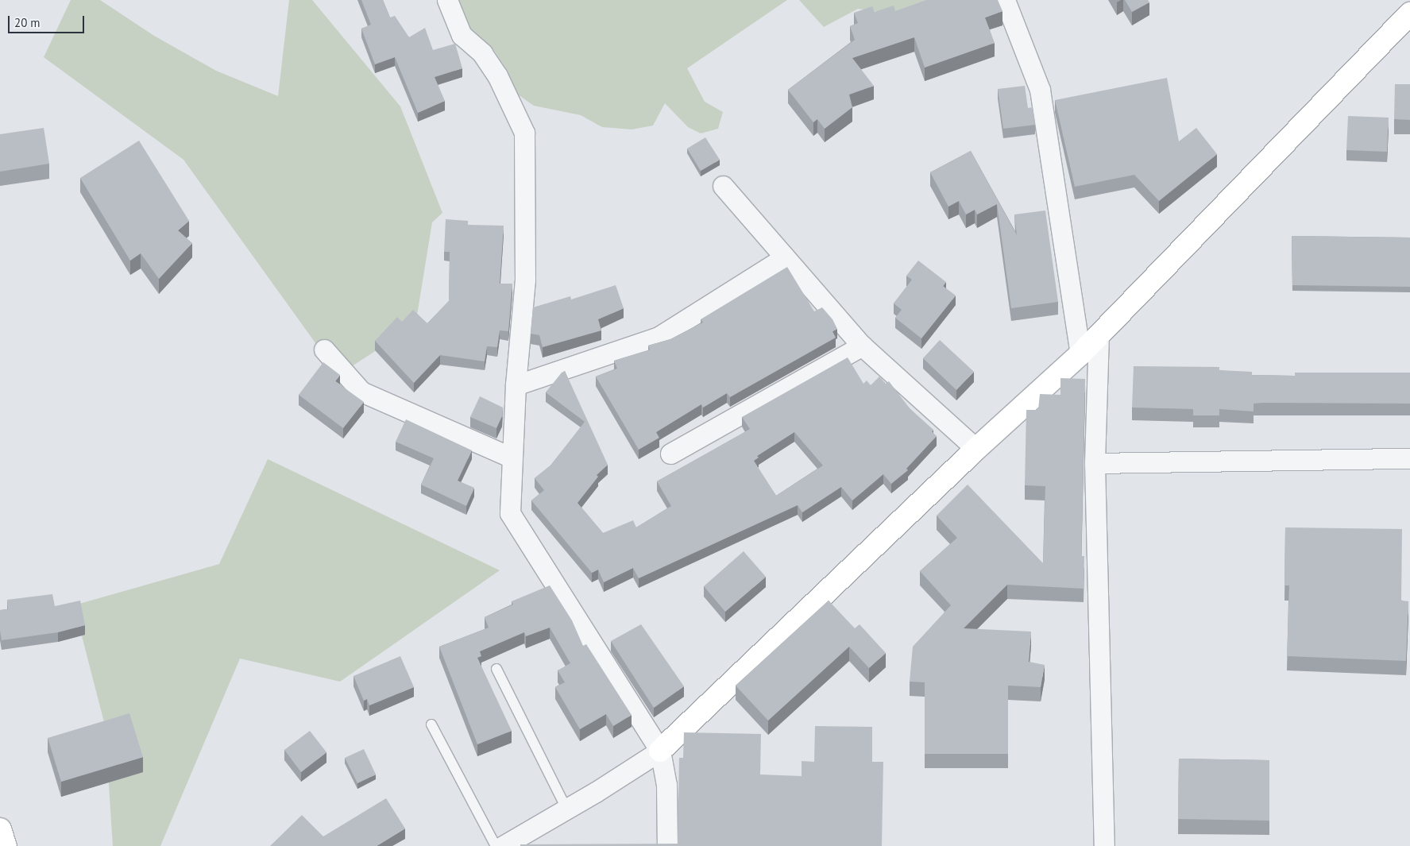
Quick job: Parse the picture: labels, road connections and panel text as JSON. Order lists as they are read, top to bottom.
{
  "scale_bar": "20 m"
}
